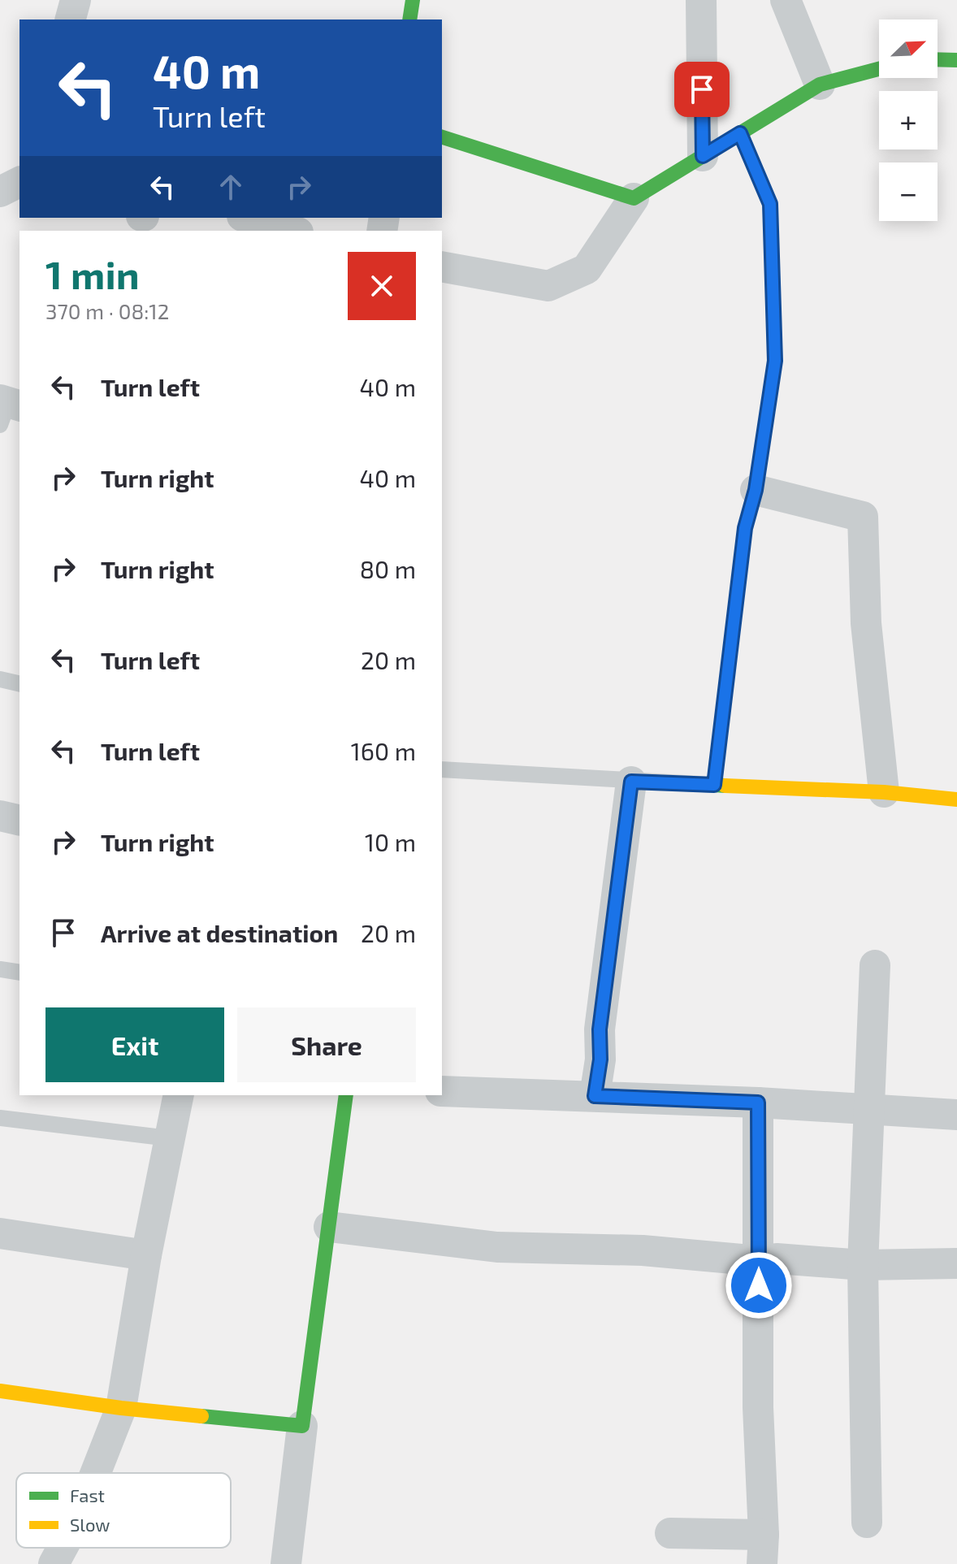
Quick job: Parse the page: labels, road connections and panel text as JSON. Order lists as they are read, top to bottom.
{
  "legend": ["Fast", "Slow"],
  "north": "top right",
  "page": {
    "map_buttons": ["+", "−"],
    "turn": ["40 m", "Turn left"],
    "heading": ["1 min", "370 m · 08:12"],
    "list": [
      {
        "name": "Turn left",
        "value": "40 m"
      },
      {
        "name": "Turn right",
        "value": "40 m"
      },
      {
        "name": "Turn right",
        "value": "80 m"
      },
      {
        "name": "Turn left",
        "value": "20 m"
      },
      {
        "name": "Turn left",
        "value": "160 m"
      },
      {
        "name": "Turn right",
        "value": "10 m"
      },
      {
        "name": "Arrive at destination",
        "value": "20 m"
      }
    ],
    "buttons": ["Exit", "Share"]
  }
}
